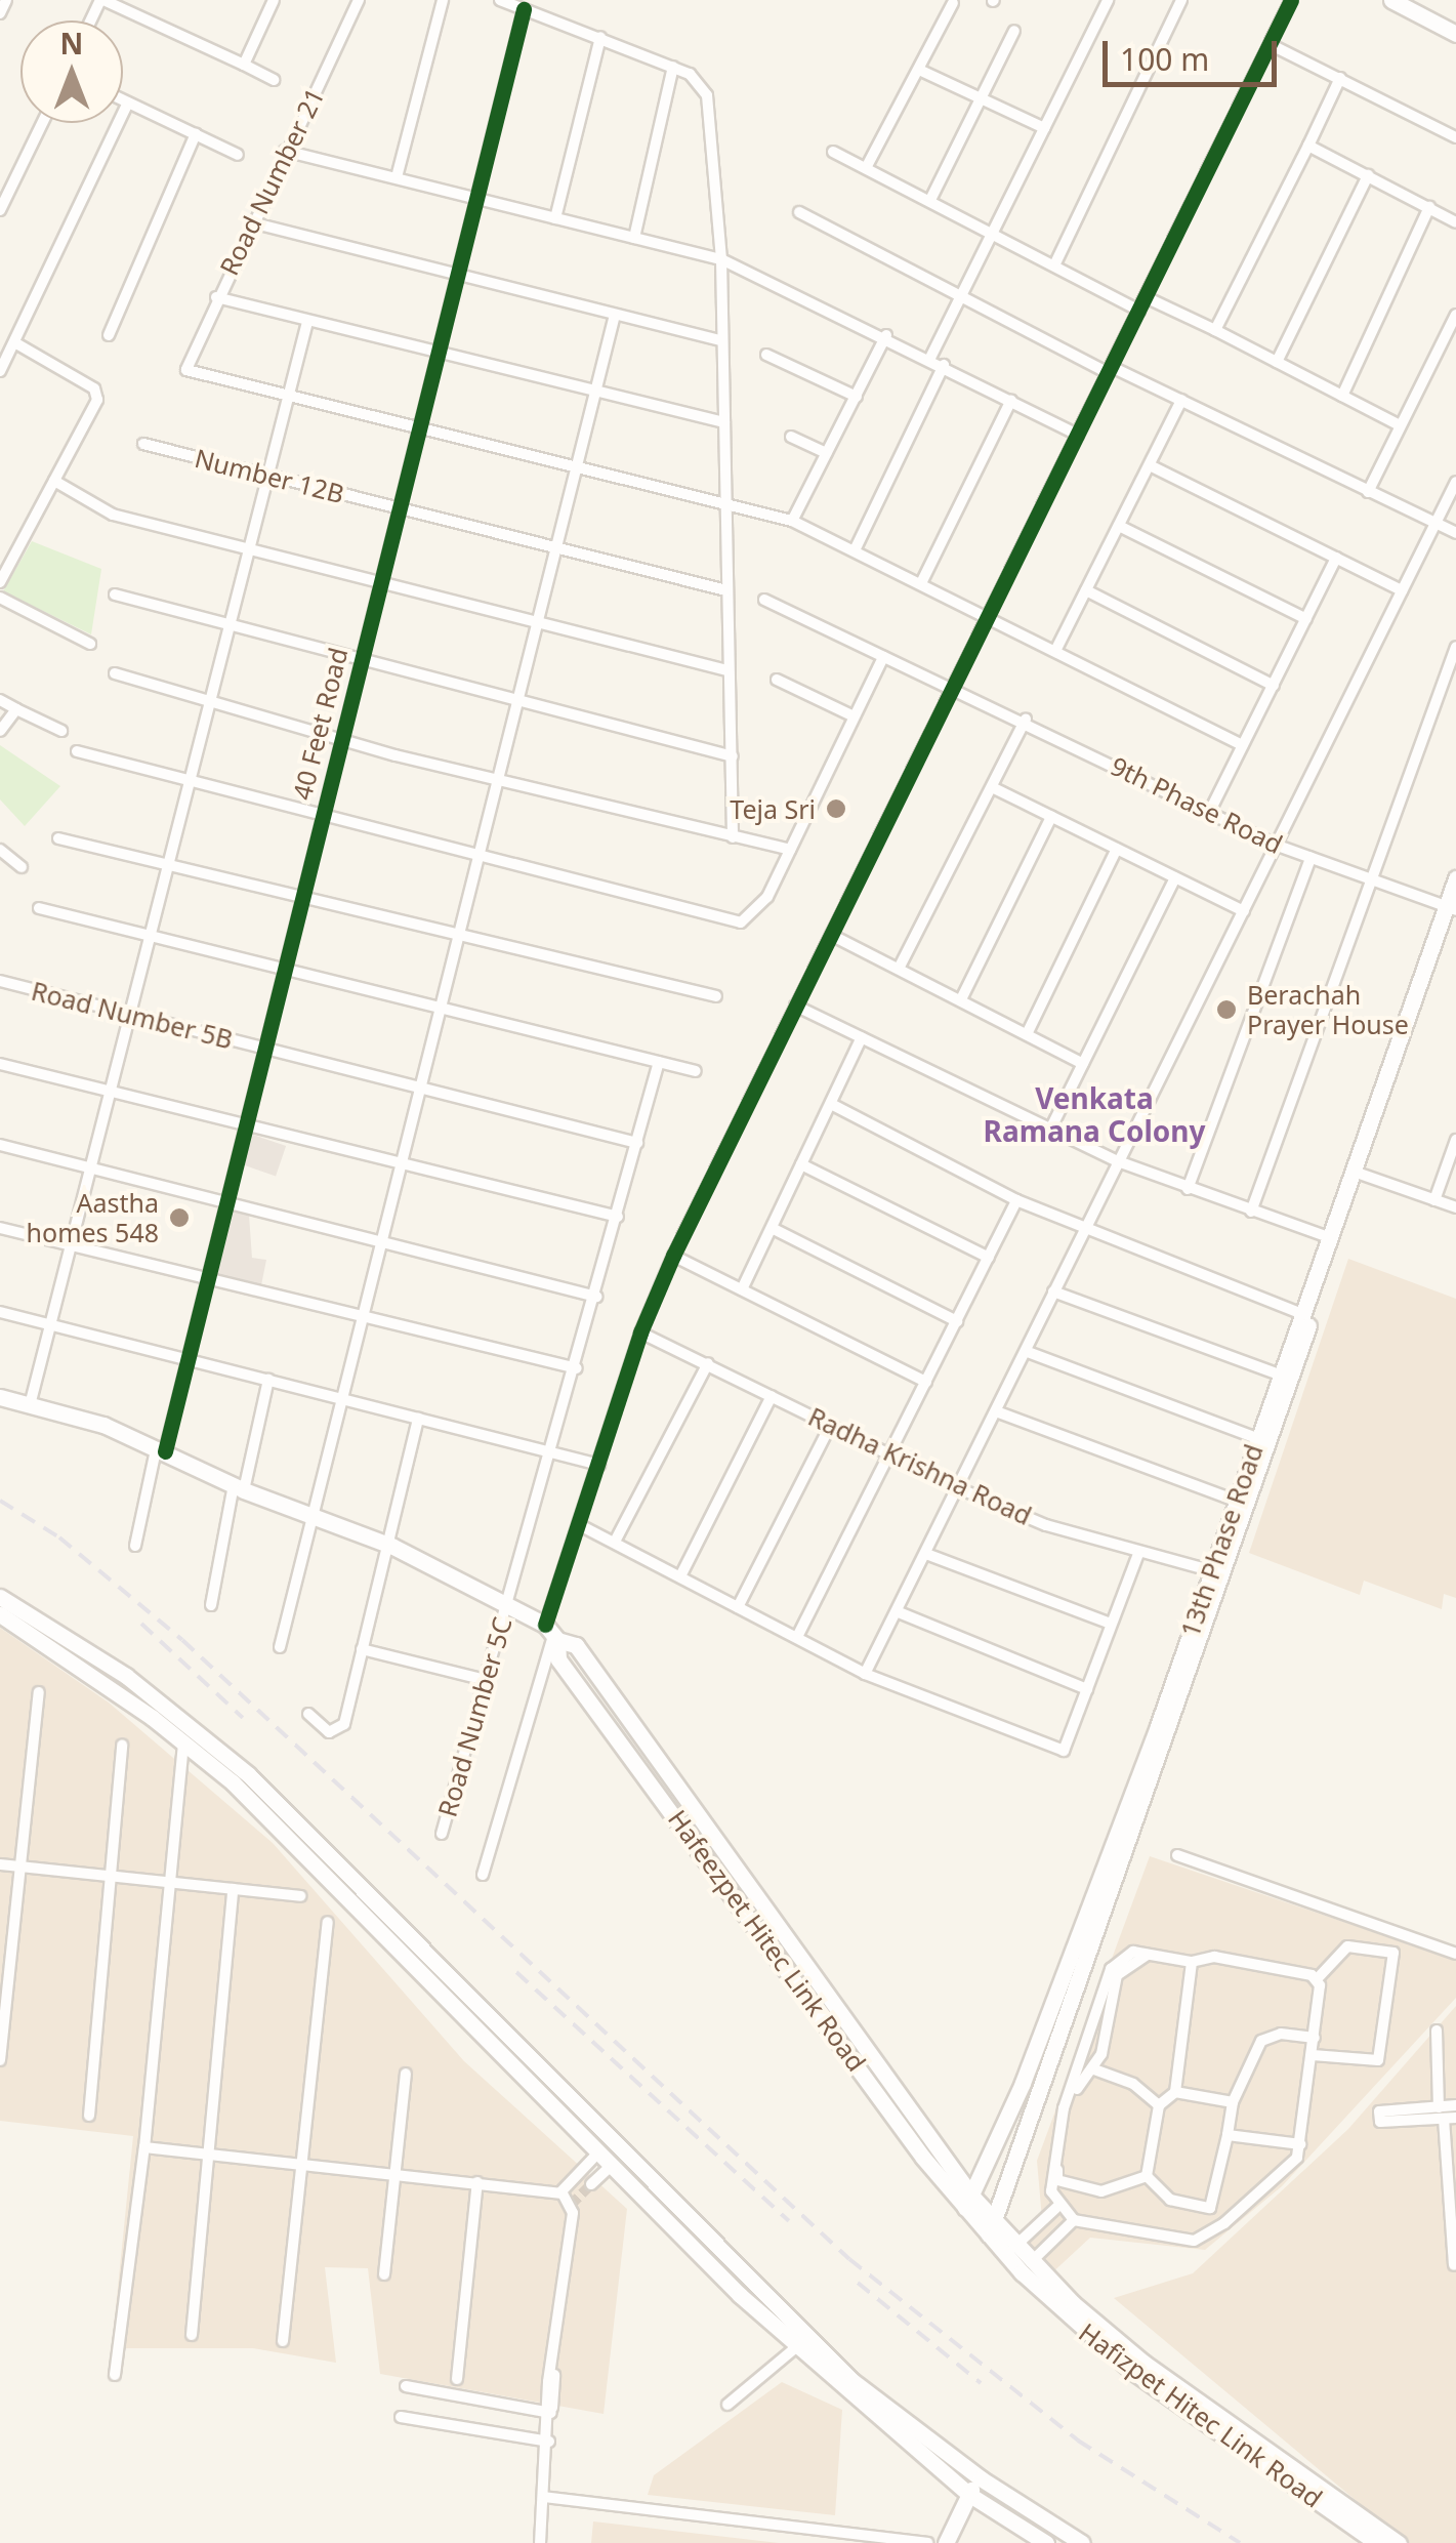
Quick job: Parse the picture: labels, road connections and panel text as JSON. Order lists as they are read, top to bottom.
{
  "streets": {
    "street": [
      "Road Number 21",
      "Number 12B",
      "40 Feet Road",
      "9th Phase Road",
      "Road Number 5B",
      "Radha Krishna Road",
      "13th Phase Road",
      "Road Number 5C",
      "Hafeezpet Hitec Link Road",
      "Hafizpet Hitec Link Road"
    ]
  },
  "crossings": [
    ["Number 12B", "40 Feet Road"],
    ["40 Feet Road", "Road Number 5B"],
    ["40 Feet Road", "Hafeezpet Hitec Link Road"],
    ["9th Phase Road", "13th Phase Road"],
    ["Road Number 5B", "Road Number 5C"],
    ["Radha Krishna Road", "13th Phase Road"],
    ["13th Phase Road", "Hafeezpet Hitec Link Road"],
    ["13th Phase Road", "Hafizpet Hitec Link Road"],
    ["Road Number 5C", "Hafeezpet Hitec Link Road"],
    ["Hafeezpet Hitec Link Road", "Hafizpet Hitec Link Road"]
  ],
  "districts": ["Venkata Ramana Colony"],
  "places": ["Teja Sri", "Berachah Prayer House", "Aastha homes 548"],
  "scale_bar": "100 m",
  "north": "top"
}
